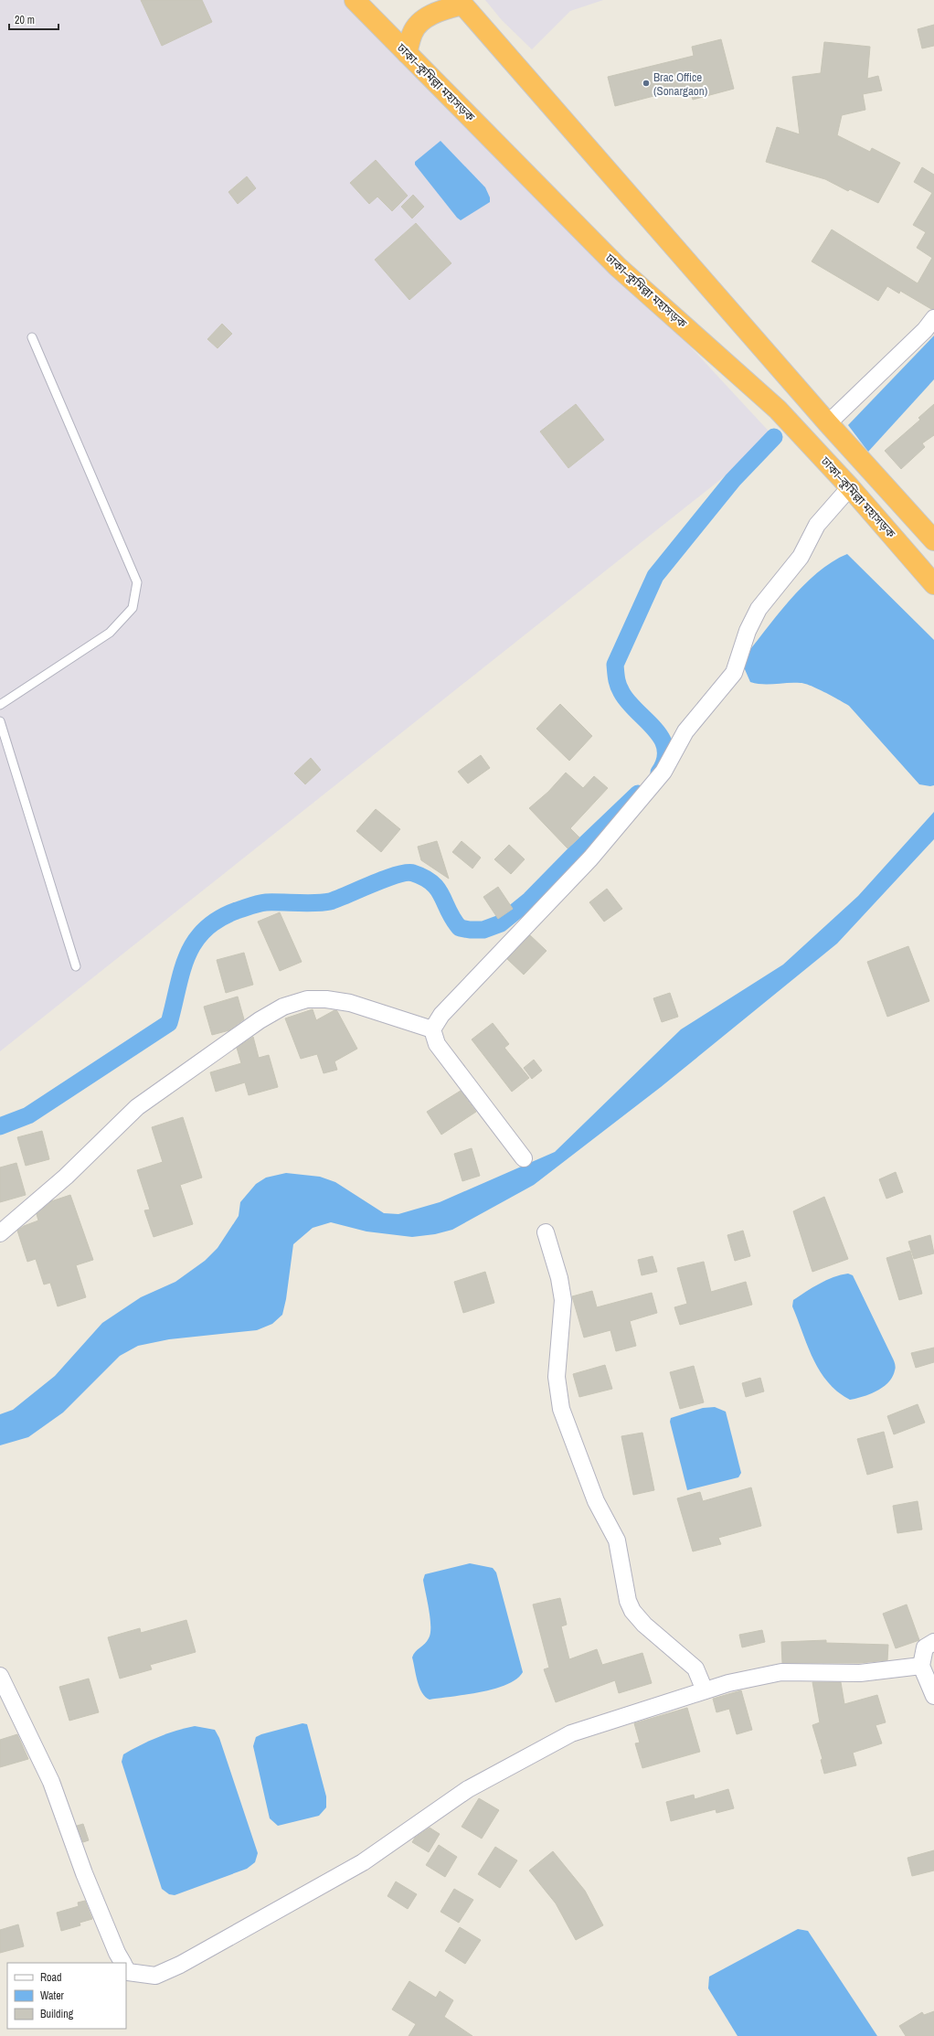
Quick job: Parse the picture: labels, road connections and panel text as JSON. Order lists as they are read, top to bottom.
{
  "streets": {
    "highway": ["ঢাকা–কুমিল্লা মহাসড়ক"]
  },
  "places": ["Brac Office (Sonargaon)"],
  "legend": ["Road", "Water", "Building"],
  "scale_bar": "20 m"
}
